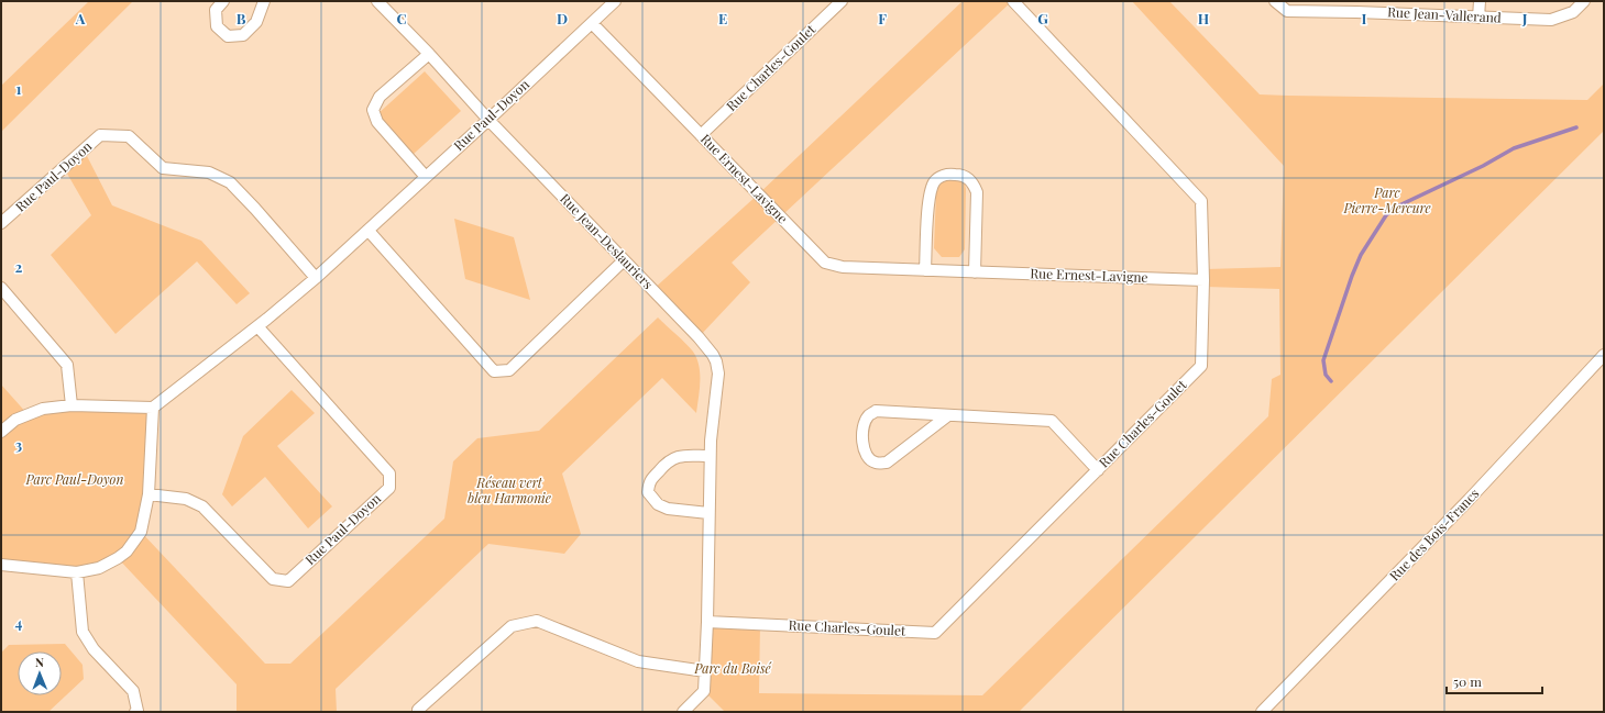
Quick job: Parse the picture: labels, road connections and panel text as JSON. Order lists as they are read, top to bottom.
{
  "streets": {
    "street": [
      "Rue Jean-Vallerand",
      "Rue Charles-Goulet",
      "Rue Paul-Doyon",
      "Rue Ernest-Lavigne",
      "Rue Jean-Deslauriers",
      "Rue des Bois-Francs"
    ]
  },
  "crossings": [
    ["Rue Charles-Goulet", "Rue Ernest-Lavigne"],
    ["Rue Charles-Goulet", "Rue Jean-Deslauriers"],
    ["Rue Paul-Doyon", "Rue Ernest-Lavigne"],
    ["Rue Paul-Doyon", "Rue Jean-Deslauriers"]
  ],
  "parks": [
    "Parc Pierre-Mercure",
    "Parc Paul-Doyon",
    "Réseau vert bleu Harmonie",
    "Parc du Boisé"
  ],
  "scale_bar": "50 m",
  "north": "top",
  "grid": {
    "columns": [
      "A",
      "B",
      "C",
      "D",
      "E",
      "F",
      "G",
      "H",
      "I",
      "J"
    ],
    "rows": [
      "1",
      "2",
      "3",
      "4"
    ]
  }
}
